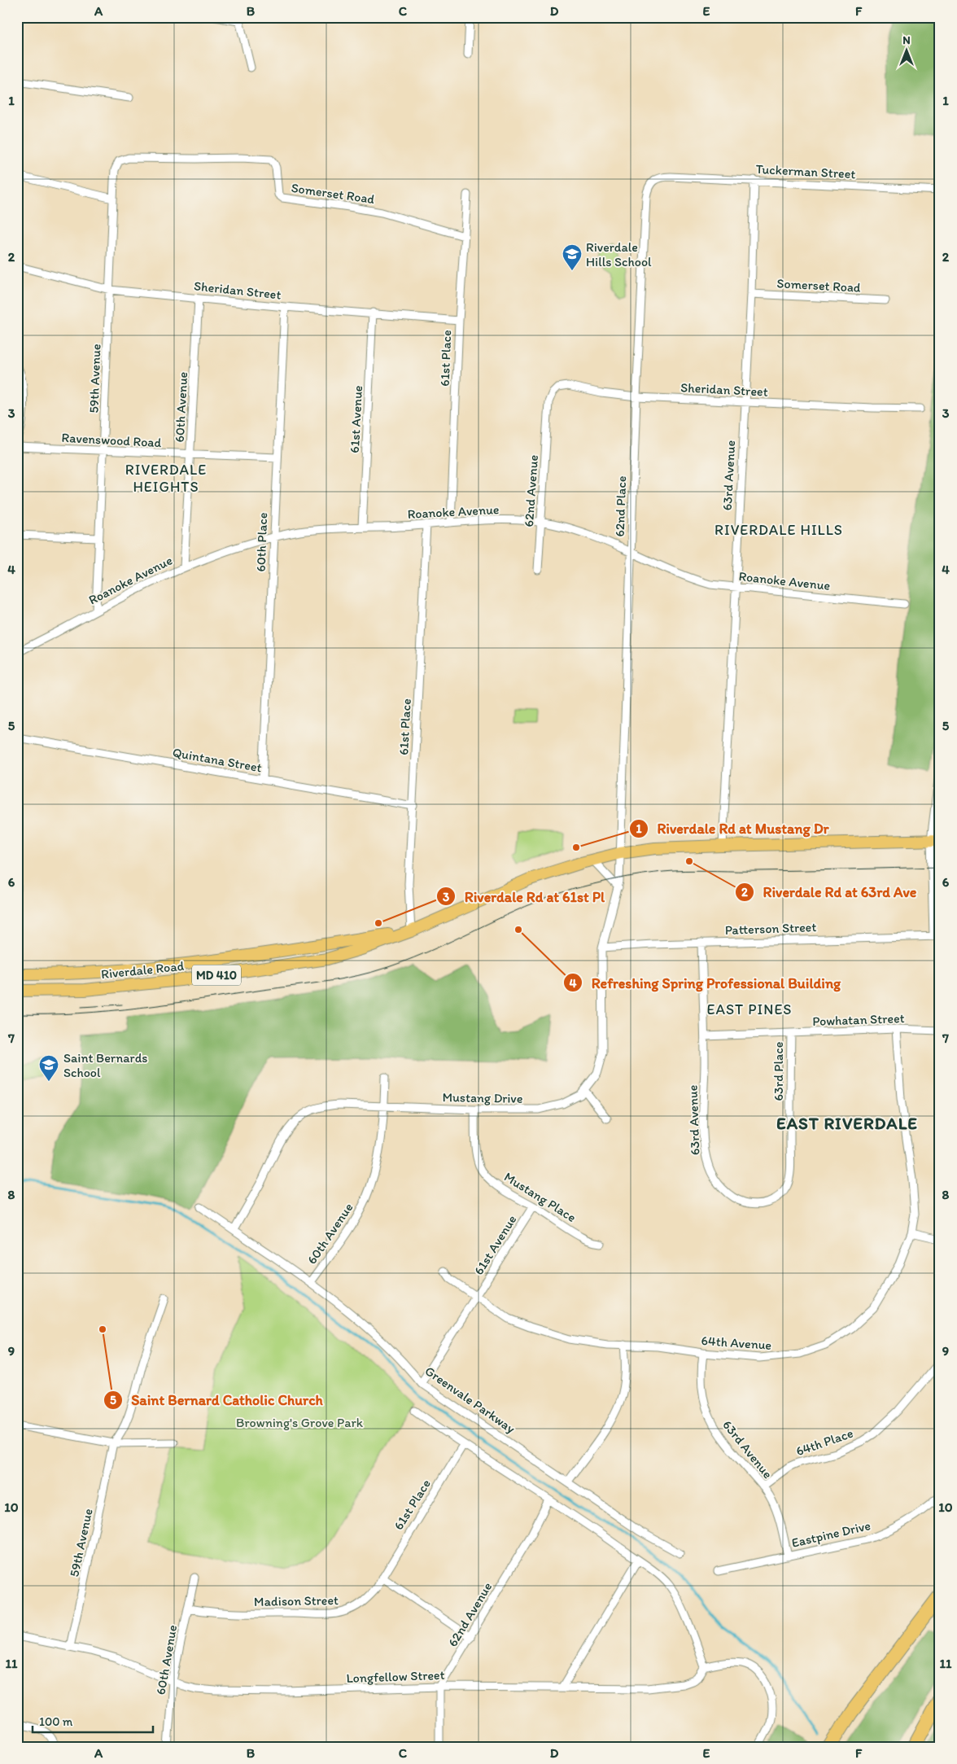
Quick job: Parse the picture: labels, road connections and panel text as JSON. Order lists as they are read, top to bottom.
{
  "streets": {
    "main road": ["Riverdale Road", "MD 410"],
    "street": [
      "Tuckerman Street",
      "Somerset Road",
      "Sheridan Street",
      "61st Place",
      "59th Avenue",
      "60th Avenue",
      "61st Avenue",
      "Ravenswood Road",
      "63rd Avenue",
      "62nd Avenue",
      "62nd Place",
      "Roanoke Avenue",
      "60th Place",
      "Quintana Street",
      "Patterson Street",
      "Powhatan Street",
      "63rd Place",
      "Mustang Drive",
      "Mustang Place",
      "64th Avenue",
      "Greenvale Parkway",
      "64th Place",
      "Eastpine Drive",
      "Madison Street",
      "Longfellow Street"
    ]
  },
  "crossings": [
    ["Tuckerman Street", "63rd Avenue"],
    ["Tuckerman Street", "62nd Place"],
    ["Somerset Road", "61st Place"],
    ["Somerset Road", "59th Avenue"],
    ["Somerset Road", "63rd Avenue"],
    ["Sheridan Street", "61st Place"],
    ["Sheridan Street", "59th Avenue"],
    ["Sheridan Street", "60th Avenue"],
    ["Sheridan Street", "61st Avenue"],
    ["Sheridan Street", "63rd Avenue"],
    ["Sheridan Street", "62nd Avenue"],
    ["Sheridan Street", "62nd Place"],
    ["Sheridan Street", "60th Place"],
    ["61st Place", "Roanoke Avenue"],
    ["61st Place", "Quintana Street"],
    ["61st Place", "Riverdale Road"],
    ["61st Place", "Madison Street"],
    ["59th Avenue", "Ravenswood Road"],
    ["59th Avenue", "Roanoke Avenue"],
    ["59th Avenue", "Longfellow Street"],
    ["60th Avenue", "Ravenswood Road"],
    ["60th Avenue", "Roanoke Avenue"],
    ["60th Avenue", "Mustang Drive"],
    ["60th Avenue", "Greenvale Parkway"],
    ["60th Avenue", "Madison Street"],
    ["60th Avenue", "Longfellow Street"],
    ["61st Avenue", "Roanoke Avenue"],
    ["61st Avenue", "Mustang Place"],
    ["61st Avenue", "64th Avenue"],
    ["61st Avenue", "Greenvale Parkway"],
    ["Ravenswood Road", "60th Place"],
    ["63rd Avenue", "Roanoke Avenue"],
    ["63rd Avenue", "Patterson Street"],
    ["63rd Avenue", "Riverdale Road"],
    ["63rd Avenue", "Powhatan Street"],
    ["63rd Avenue", "63rd Place"],
    ["63rd Avenue", "64th Avenue"],
    ["63rd Avenue", "64th Place"],
    ["63rd Avenue", "Eastpine Drive"],
    ["62nd Avenue", "Roanoke Avenue"],
    ["62nd Avenue", "Longfellow Street"],
    ["62nd Place", "Roanoke Avenue"],
    ["62nd Place", "Riverdale Road"],
    ["62nd Place", "Mustang Drive"],
    ["Roanoke Avenue", "60th Place"],
    ["60th Place", "Quintana Street"],
    ["Patterson Street", "Mustang Drive"],
    ["Riverdale Road", "Mustang Drive"],
    ["Powhatan Street", "63rd Place"],
    ["Powhatan Street", "64th Avenue"],
    ["Mustang Drive", "Mustang Place"],
    ["Mustang Drive", "Greenvale Parkway"]
  ],
  "districts": [
    "RIVERDALE HEIGHTS",
    "RIVERDALE HILLS",
    "EAST PINES",
    "EAST RIVERDALE"
  ],
  "parks": ["Browning's Grove Park"],
  "places": {
    "school or university": ["Riverdale Hills School", "Saint Bernards School"],
    "other": [
      "Riverdale Rd at Mustang Dr",
      "Riverdale Rd at 63rd Ave",
      "Riverdale Rd at 61st Pl",
      "Refreshing Spring Professional Building",
      "Saint Bernard Catholic Church"
    ]
  },
  "scale_bar": "100 m",
  "north": "top",
  "grid": {
    "columns": [
      "A",
      "B",
      "C",
      "D",
      "E",
      "F"
    ],
    "rows": [
      "1",
      "2",
      "3",
      "4",
      "5",
      "6",
      "7",
      "8",
      "9",
      "10",
      "11"
    ]
  }
}
